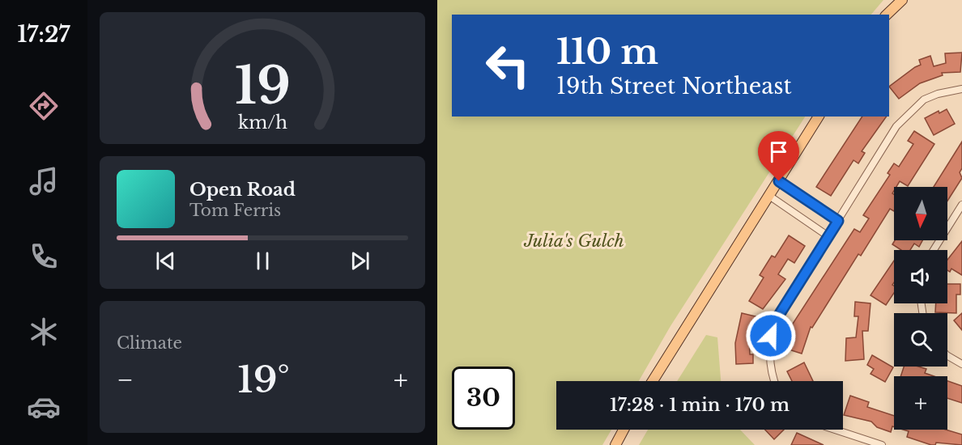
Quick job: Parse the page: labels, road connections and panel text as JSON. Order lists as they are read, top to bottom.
{
  "parks": ["Julia's Gulch"],
  "north": "bottom",
  "page": {
    "tabs": "17:27",
    "turn": ["110 m", "19th Street Northeast"],
    "song": ["Open Road", "Tom Ferris"],
    "map_buttons": "+",
    "tile": "Climate",
    "heat": ["−", "19°", "+"],
    "limit": "30",
    "trip": "17:28 · 1 min · 170 m",
    "gauge": ["19", "km/h"]
  }
}
